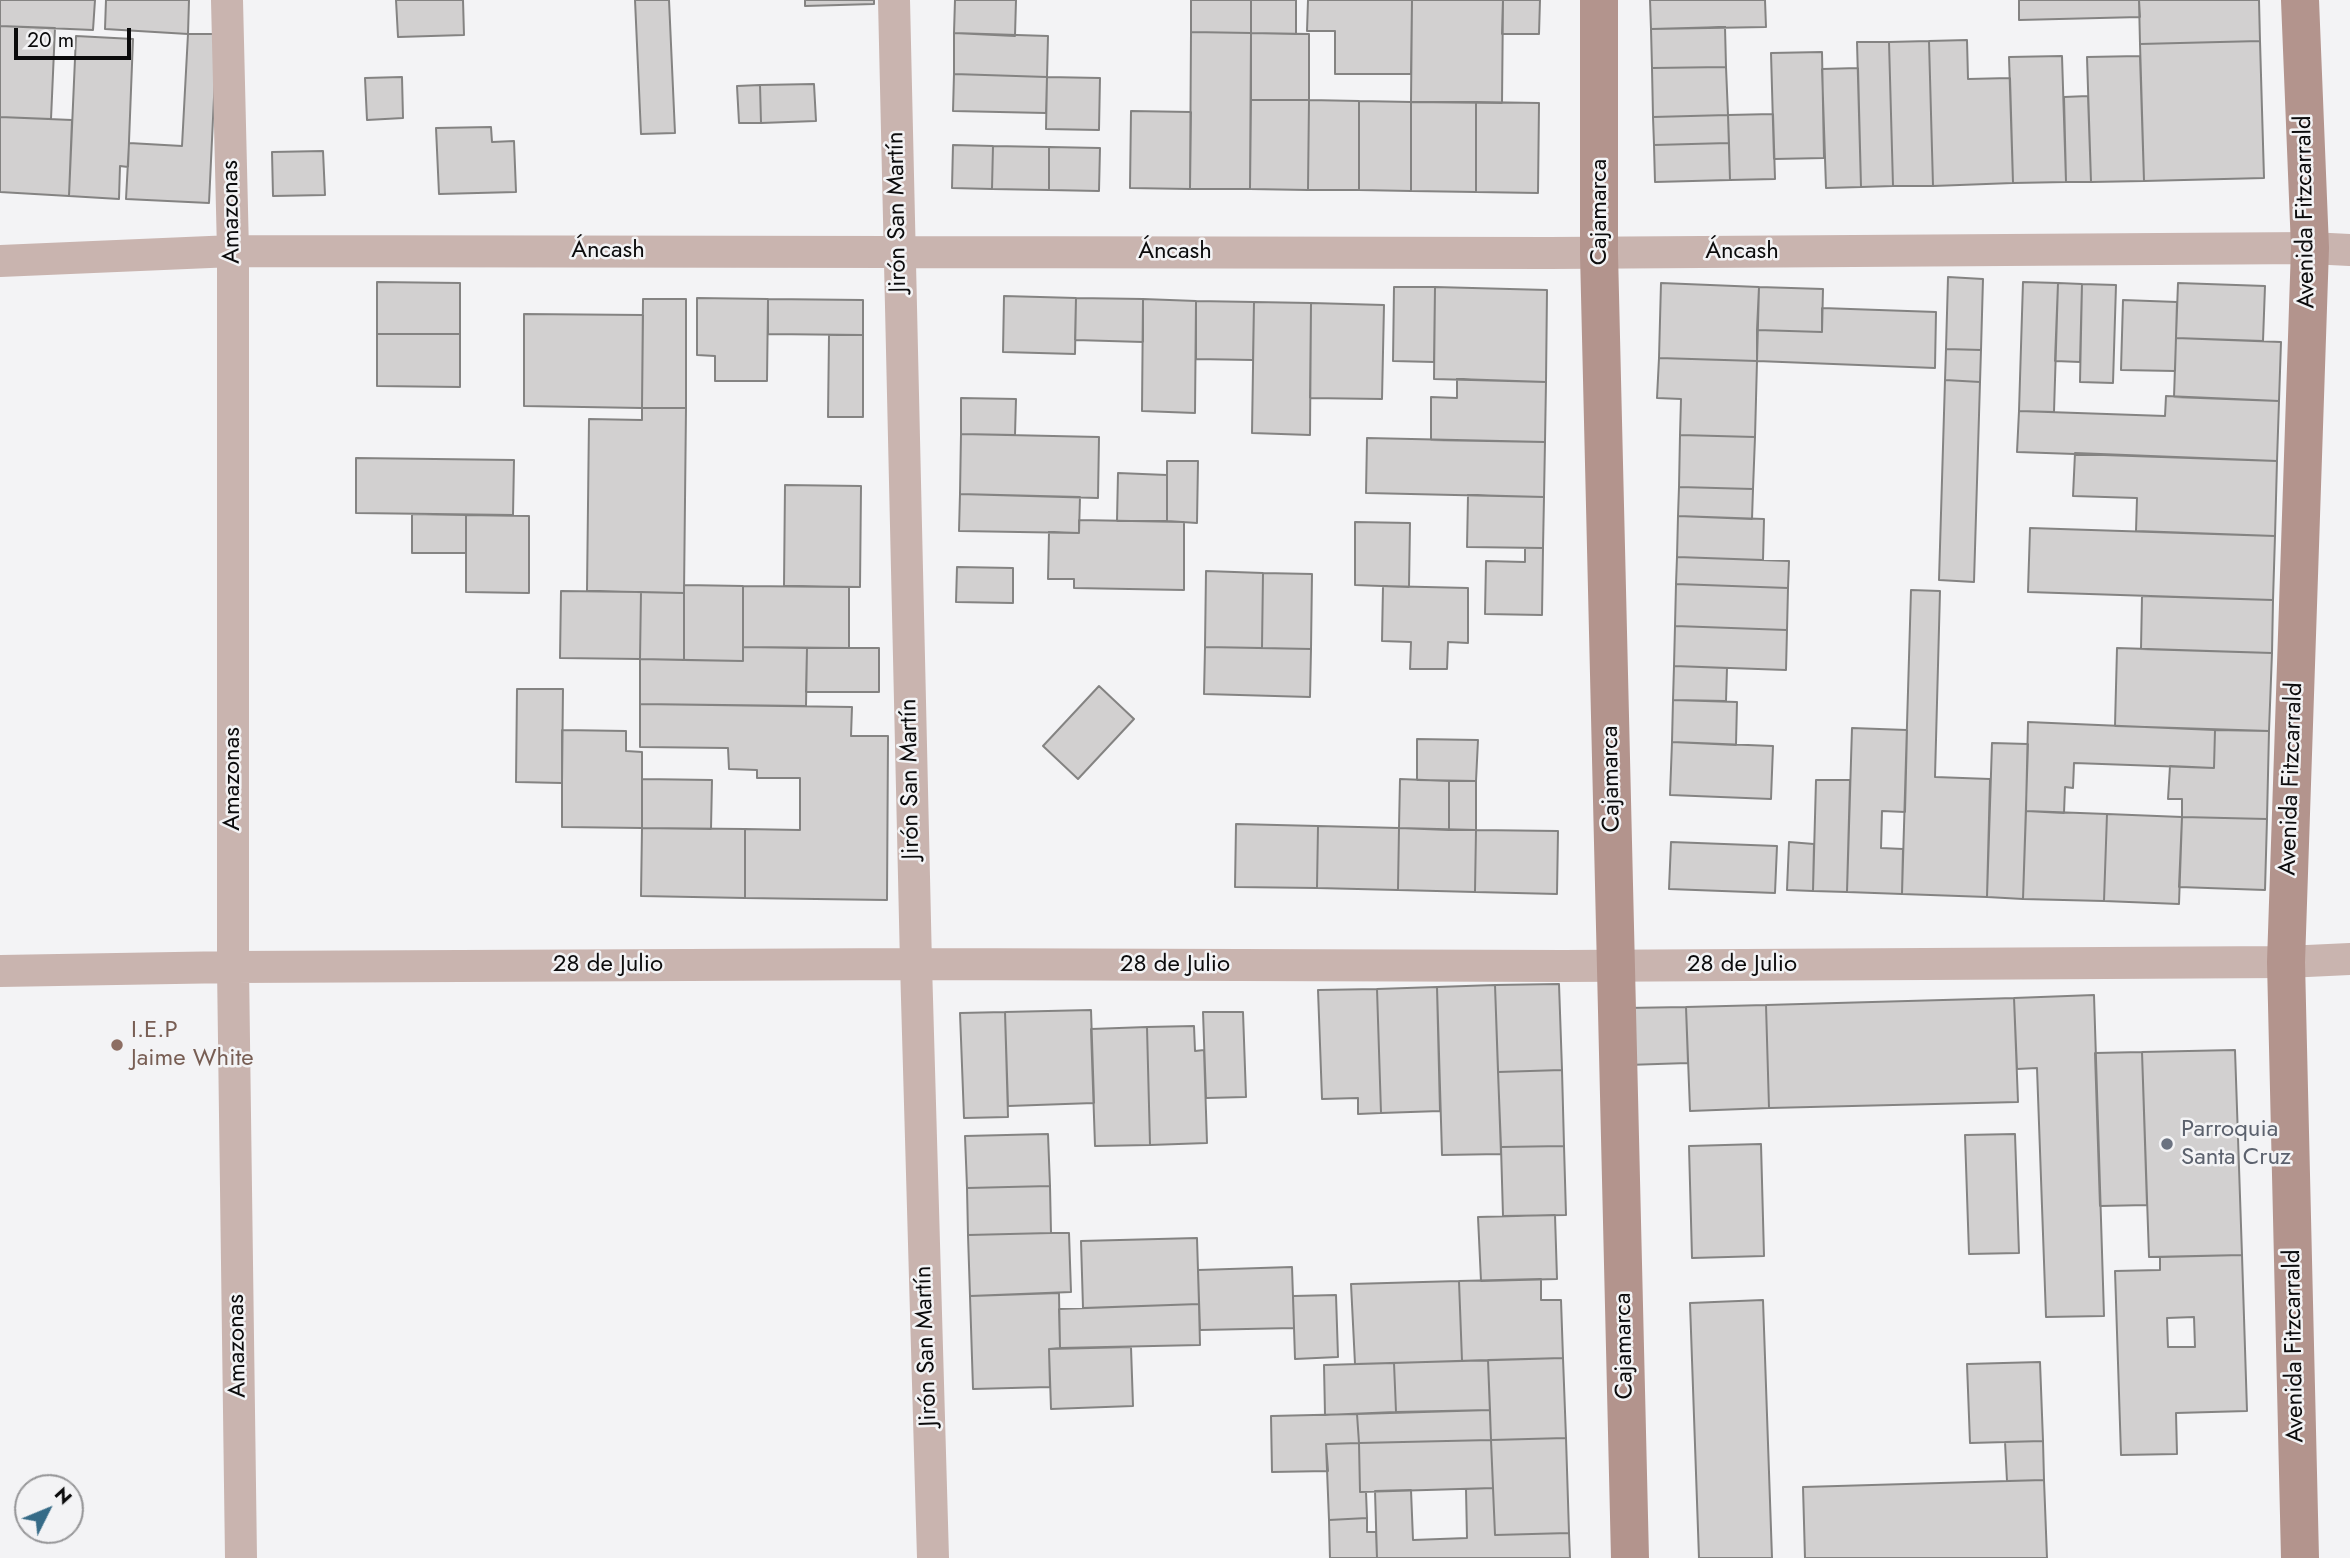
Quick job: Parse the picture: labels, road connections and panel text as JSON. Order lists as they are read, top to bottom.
{
  "streets": {
    "street": [
      "Amazonas",
      "Jirón San Martín",
      "Cajamarca",
      "Avenida Fitzcarrald",
      "Áncash",
      "28 de Julio"
    ]
  },
  "crossings": [
    ["Amazonas", "Áncash"],
    ["Amazonas", "28 de Julio"],
    ["Jirón San Martín", "Áncash"],
    ["Jirón San Martín", "28 de Julio"],
    ["Cajamarca", "Áncash"],
    ["Cajamarca", "28 de Julio"],
    ["Avenida Fitzcarrald", "Áncash"],
    ["Avenida Fitzcarrald", "28 de Julio"]
  ],
  "places": ["I.E.P Jaime White", "Parroquia Santa Cruz"],
  "scale_bar": "20 m",
  "north": "top right"
}
